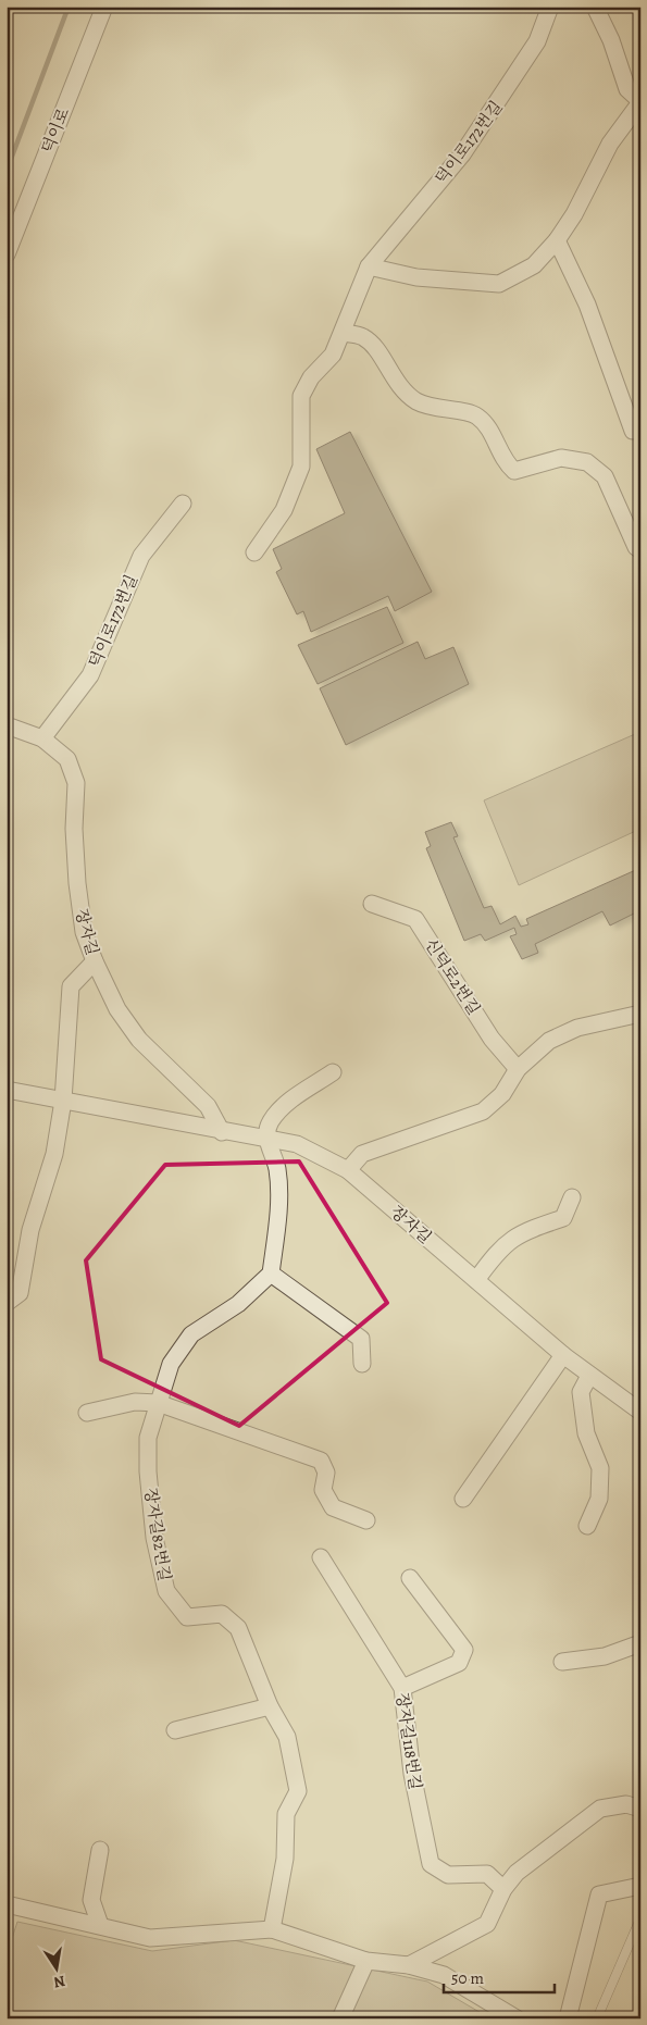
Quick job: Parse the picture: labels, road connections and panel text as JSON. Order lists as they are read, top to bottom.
{
  "streets": {
    "street": [
      "덕이로",
      "덕이로172번길",
      "장자길",
      "신덕로2번길",
      "장자길82번길",
      "장자길118번길"
    ]
  },
  "crossings": [
    ["덕이로172번길", "장자길"]
  ],
  "scale_bar": "50 m",
  "north": "bottom"
}
